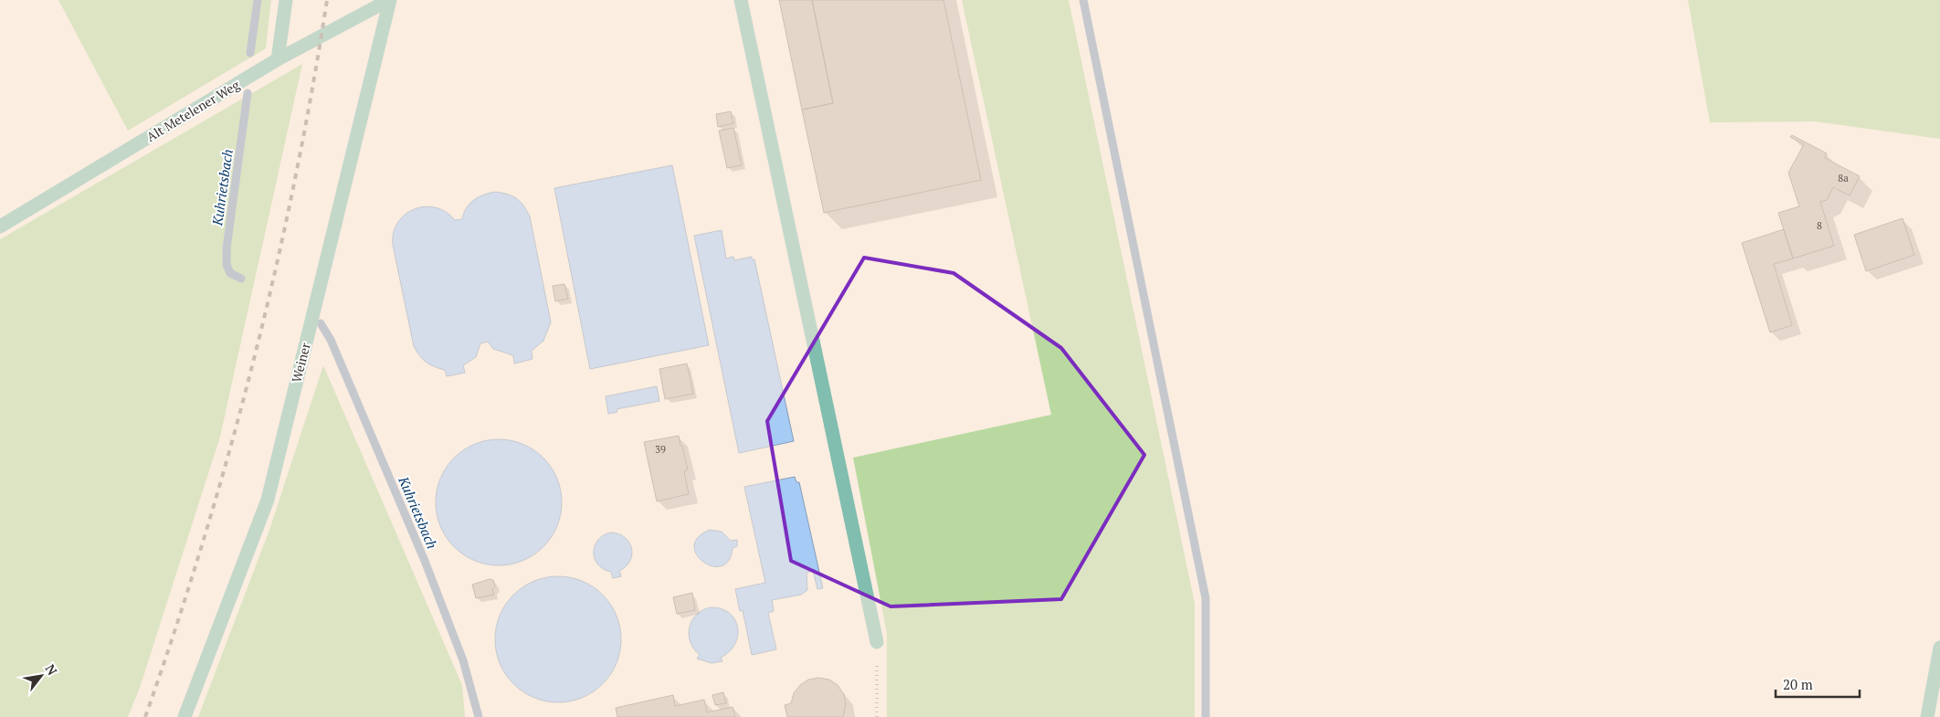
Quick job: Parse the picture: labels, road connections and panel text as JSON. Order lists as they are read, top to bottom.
{
  "streets": {
    "street": ["Alt Metelener Weg", "Weiner"]
  },
  "crossings": [
    ["Alt Metelener Weg", "Weiner"]
  ],
  "water": ["Kuhrietsbach"],
  "house_numbers": ["8a", "8", "39"],
  "scale_bar": "20 m",
  "north": "top right"
}
